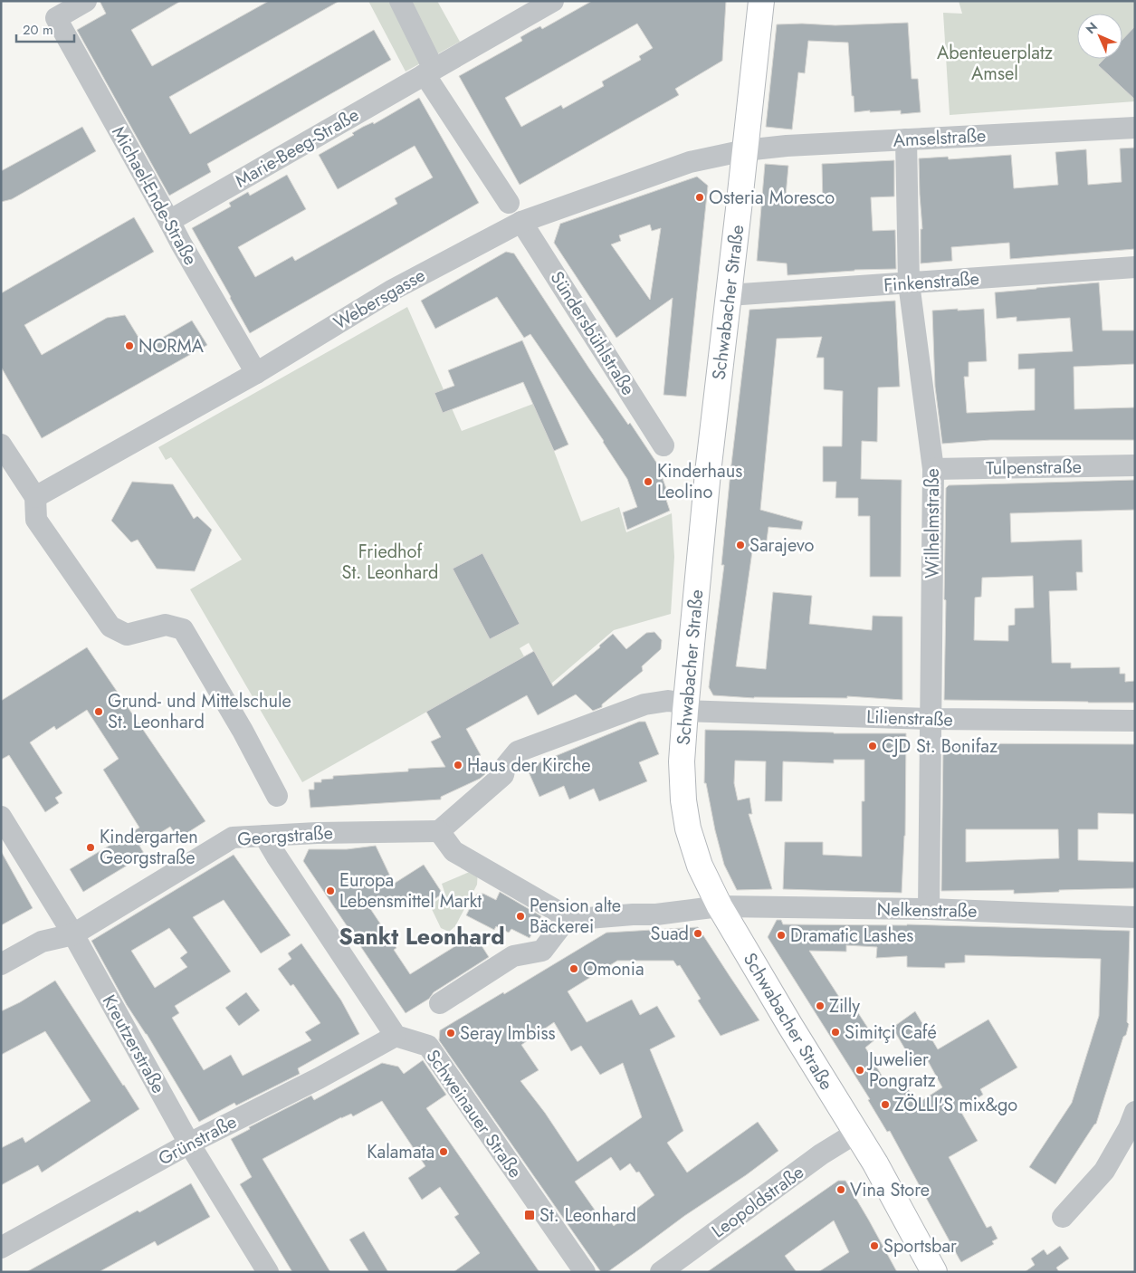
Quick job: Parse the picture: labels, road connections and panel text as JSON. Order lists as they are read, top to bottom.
{
  "streets": {
    "main road": ["Schwabacher Straße"],
    "street": [
      "Amselstraße",
      "Marie-Beeg-Straße",
      "Michael-Ende-Straße",
      "Finkenstraße",
      "Webersgasse",
      "Sündersbühlstraße",
      "Tulpenstraße",
      "Wilhelmstraße",
      "Lilienstraße",
      "Georgstraße",
      "Nelkenstraße",
      "Kreutzerstraße",
      "Schweinauer Straße",
      "Grünstraße",
      "Leopoldstraße"
    ]
  },
  "crossings": [
    ["Amselstraße", "Webersgasse"],
    ["Amselstraße", "Schwabacher Straße"],
    ["Amselstraße", "Wilhelmstraße"],
    ["Marie-Beeg-Straße", "Michael-Ende-Straße"],
    ["Michael-Ende-Straße", "Webersgasse"],
    ["Finkenstraße", "Schwabacher Straße"],
    ["Finkenstraße", "Wilhelmstraße"],
    ["Webersgasse", "Schwabacher Straße"],
    ["Webersgasse", "Sündersbühlstraße"],
    ["Schwabacher Straße", "Lilienstraße"],
    ["Schwabacher Straße", "Nelkenstraße"],
    ["Schwabacher Straße", "Leopoldstraße"],
    ["Tulpenstraße", "Wilhelmstraße"],
    ["Wilhelmstraße", "Lilienstraße"],
    ["Wilhelmstraße", "Nelkenstraße"],
    ["Lilienstraße", "Georgstraße"],
    ["Georgstraße", "Kreutzerstraße"],
    ["Kreutzerstraße", "Grünstraße"],
    ["Schweinauer Straße", "Grünstraße"]
  ],
  "districts": ["Sankt Leonhard"],
  "parks": ["Abenteuerplatz Amsel", "Friedhof St. Leonhard"],
  "places": {
    "other": [
      "Osteria Moresco",
      "NORMA",
      "Kinderhaus Leolino",
      "Sarajevo",
      "Grund- und Mittelschule St. Leonhard",
      "CJD St. Bonifaz",
      "Haus der Kirche",
      "Kindergarten Georgstraße",
      "Europa Lebensmittel Markt",
      "Pension alte Bäckerei",
      "Suad",
      "Dramatic Lashes",
      "Omonia",
      "Zilly",
      "Simitçi Café",
      "Seray Imbiss",
      "Juwelier Pongratz",
      "ZÖLLI'S mix&go",
      "Kalamata",
      "Vina Store",
      "Sportsbar"
    ],
    "transit": ["St. Leonhard"]
  },
  "scale_bar": "20 m",
  "north": "top left"
}
